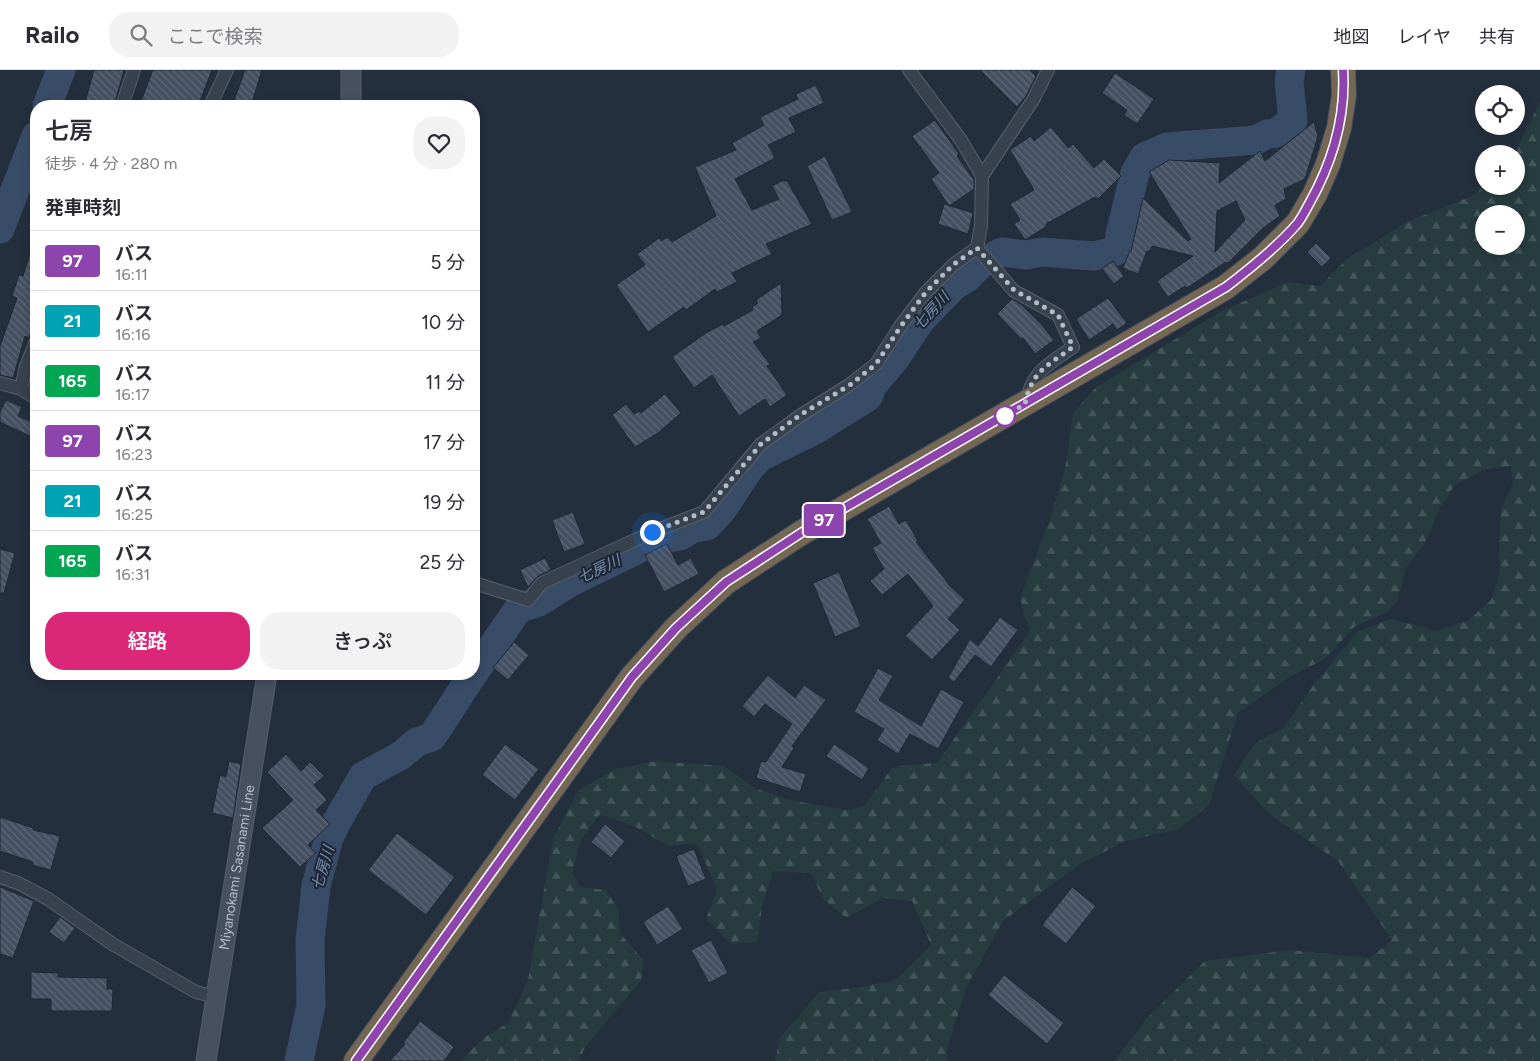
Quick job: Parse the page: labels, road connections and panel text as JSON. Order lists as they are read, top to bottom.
{
  "streets": {
    "main road": ["Miyanokami Sasanami Line"]
  },
  "water": ["七房川"],
  "lines": ["bus line 97"],
  "page": {
    "header": "Railo",
    "search": "ここで検索",
    "nav": ["地図", "レイヤ", "共有"],
    "on_map": "97",
    "map_buttons": ["+", "−"],
    "heading": [
      ["七房", "徒歩 · 4 分 · 280 m"],
      "発車時刻"
    ],
    "list": [
      {
        "mark": "97",
        "name": "バス",
        "note": "16:11",
        "value": "5 分"
      },
      {
        "mark": "21",
        "name": "バス",
        "note": "16:16",
        "value": "10 分"
      },
      {
        "mark": "165",
        "name": "バス",
        "note": "16:17",
        "value": "11 分"
      },
      {
        "mark": "97",
        "name": "バス",
        "note": "16:23",
        "value": "17 分"
      },
      {
        "mark": "21",
        "name": "バス",
        "note": "16:25",
        "value": "19 分"
      },
      {
        "mark": "165",
        "name": "バス",
        "note": "16:31",
        "value": "25 分"
      }
    ],
    "buttons": ["経路", "きっぷ"]
  }
}
